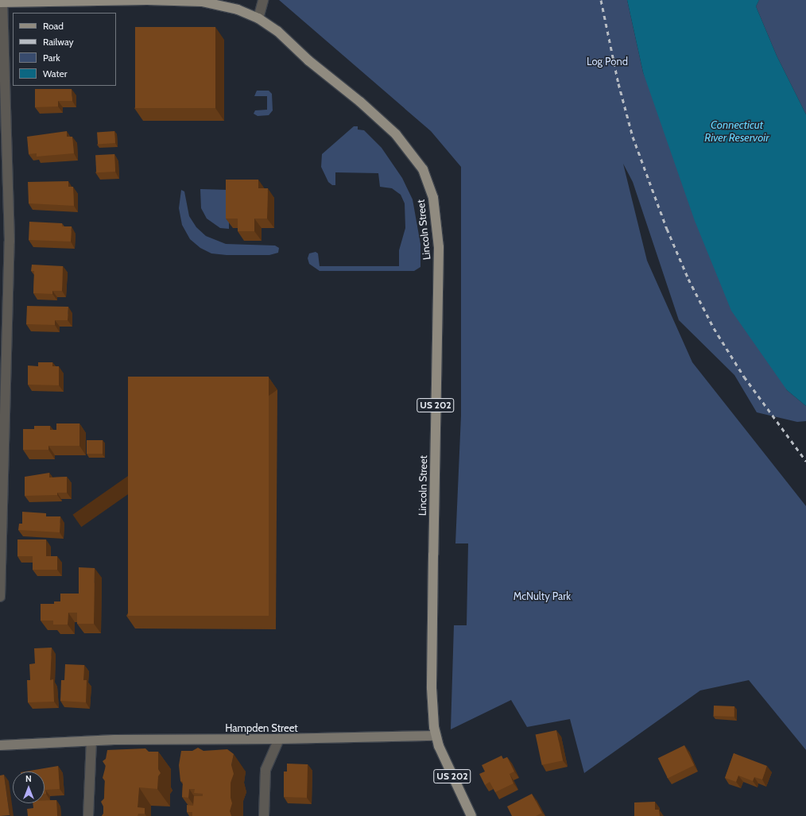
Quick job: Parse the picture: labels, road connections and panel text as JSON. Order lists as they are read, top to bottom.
{
  "streets": {
    "main road": ["Lincoln Street", "US 202", "Hampden Street"]
  },
  "crossings": [
    ["Lincoln Street", "US 202"],
    ["Lincoln Street", "Hampden Street"],
    ["US 202", "Hampden Street"]
  ],
  "water": ["Connecticut River Reservoir"],
  "parks": ["Log Pond", "McNulty Park"],
  "legend": [
    "Road",
    "Railway",
    "Park",
    "Water"
  ],
  "north": "top"
}
